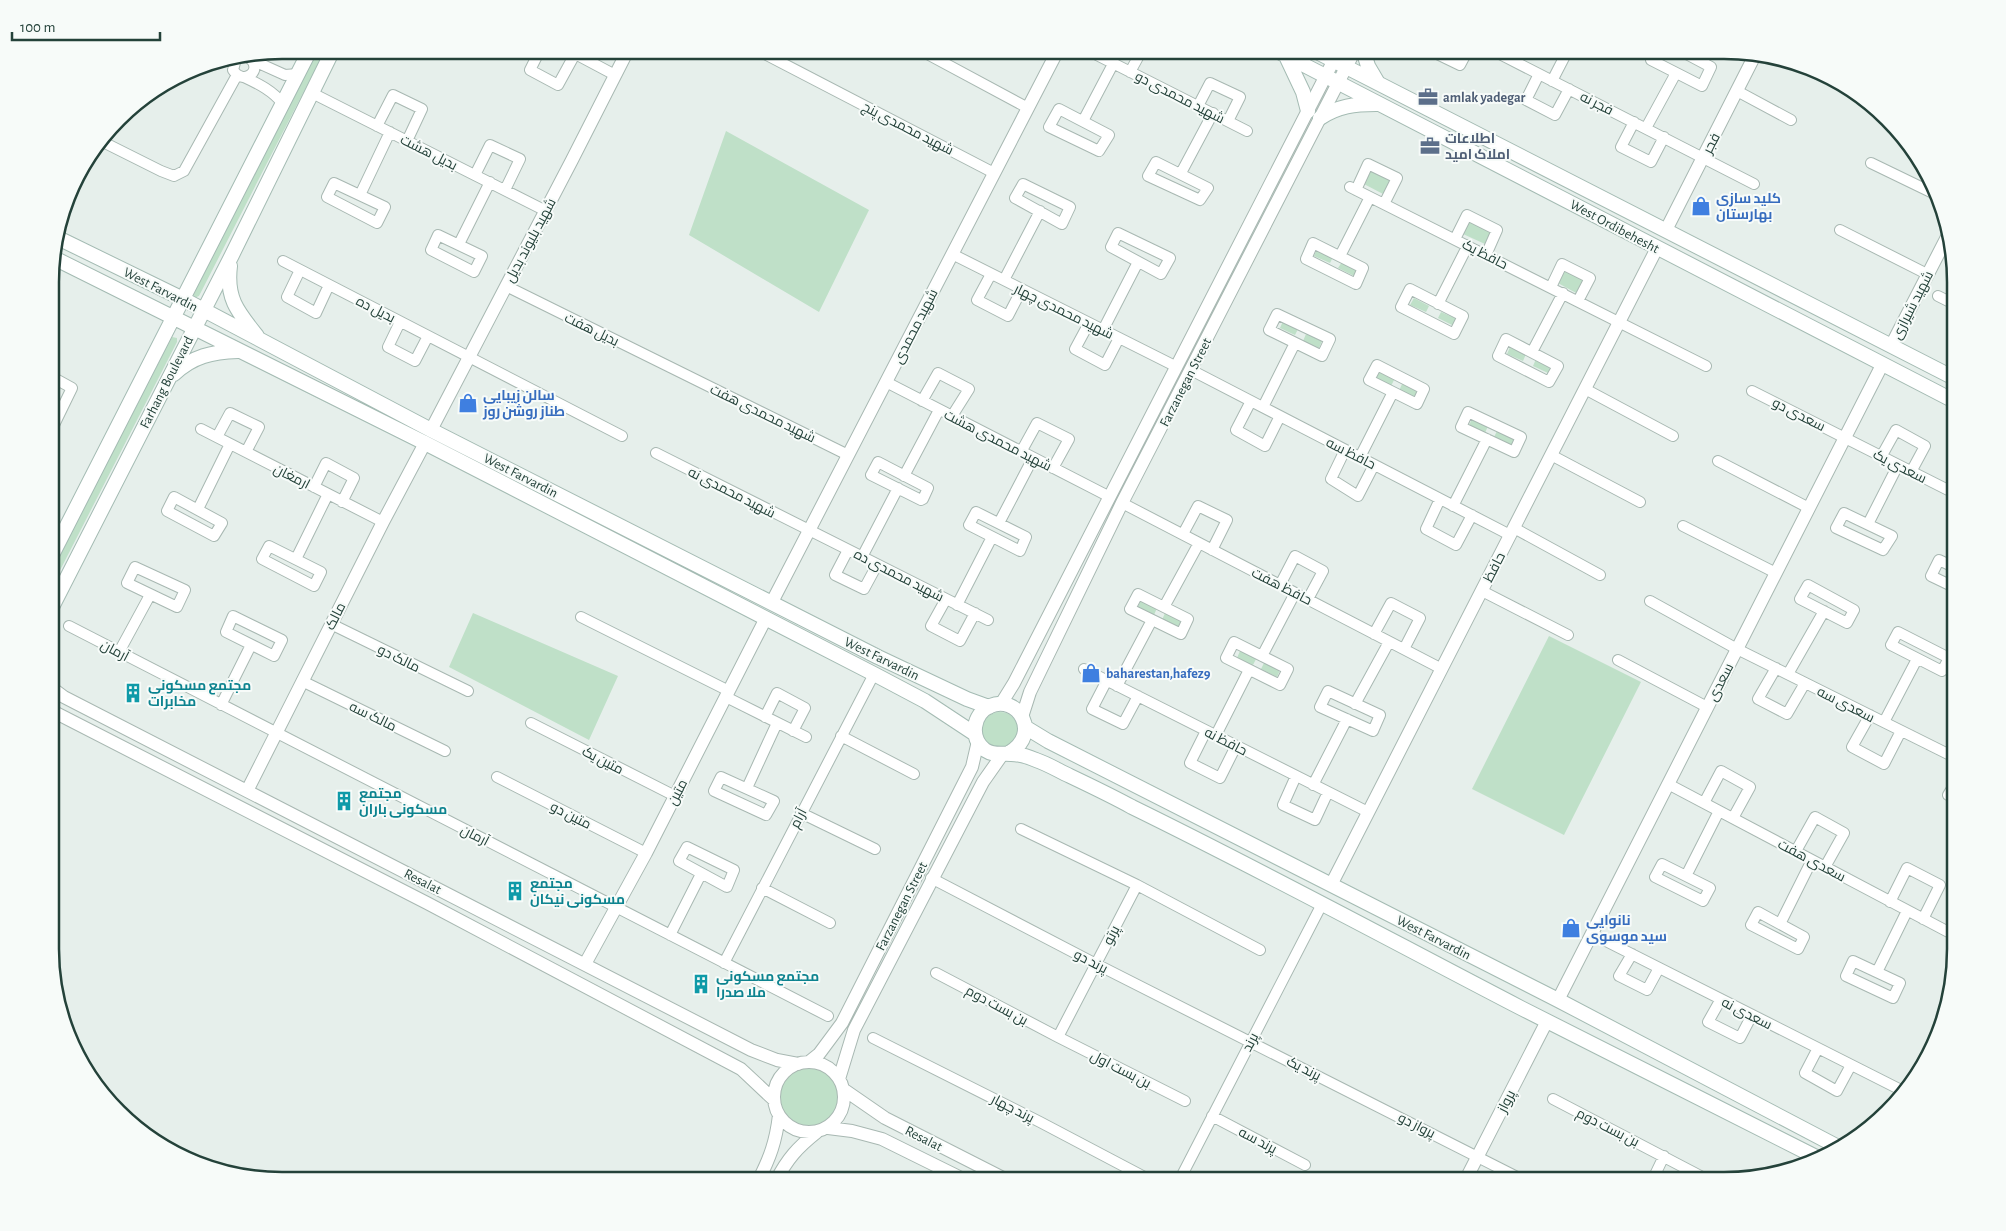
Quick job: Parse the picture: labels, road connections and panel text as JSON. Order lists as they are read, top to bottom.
{
  "streets": {
    "main road": ["West Ordibehesht", "West Farvardin", "Farhang Boulevard"],
    "street": [
      "شهید محمدی دو",
      "فجر نه",
      "شهید محمدی پنج",
      "فجر",
      "بدیل هشت",
      "شهید بلیوند بدیل",
      "حافظ یک",
      "شهید شیرازی",
      "بدیل ده",
      "شهید محمدی چهار",
      "شهید محمدی",
      "بدیل هفت",
      "Farzanegan Street",
      "شهید محمدی هفت",
      "سعدی دو",
      "شهید محمدی هشت",
      "حافظ سه",
      "سعدی یک",
      "ارمغان",
      "شهید محمدی نه",
      "حافظ",
      "شهید محمدی ده",
      "حافظ هفت",
      "مالک",
      "آرمان",
      "مالک دو",
      "سعدی",
      "سعدی سه",
      "مالک سه",
      "حافظ نه",
      "متین یک",
      "متین",
      "متین دو",
      "آرام",
      "سعدی هفت",
      "Resalat",
      "پرتو",
      "پرند دو",
      "بن بست دوم",
      "سعدی نه",
      "پرند",
      "پرند یک",
      "بن بست اول",
      "پرواز",
      "پرند چهار",
      "پرواز دو",
      "پرند سه"
    ]
  },
  "crossings": [
    ["فجر نه", "فجر"],
    ["شهید محمدی پنج", "شهید محمدی"],
    ["فجر", "West Ordibehesht"],
    ["بدیل هشت", "شهید بلیوند بدیل"],
    ["بدیل هشت", "Farhang Boulevard"],
    ["West Ordibehesht", "شهید شیرازی"],
    ["West Ordibehesht", "Farzanegan Street"],
    ["West Ordibehesht", "حافظ"],
    ["West Ordibehesht", "سعدی"],
    ["شهید بلیوند بدیل", "West Farvardin"],
    ["شهید بلیوند بدیل", "بدیل ده"],
    ["شهید بلیوند بدیل", "بدیل هفت"],
    ["حافظ یک", "حافظ"],
    ["West Farvardin", "شهید محمدی"],
    ["West Farvardin", "Farhang Boulevard"],
    ["West Farvardin", "Farzanegan Street"],
    ["West Farvardin", "حافظ"],
    ["West Farvardin", "مالک"],
    ["West Farvardin", "سعدی"],
    ["West Farvardin", "متین"],
    ["West Farvardin", "آرام"],
    ["West Farvardin", "پرند"],
    ["West Farvardin", "پرواز"],
    ["شهید محمدی چهار", "شهید محمدی"],
    ["شهید محمدی چهار", "Farzanegan Street"],
    ["شهید محمدی", "شهید محمدی هفت"],
    ["شهید محمدی", "شهید محمدی هشت"],
    ["شهید محمدی", "شهید محمدی نه"],
    ["شهید محمدی", "شهید محمدی ده"],
    ["بدیل هفت", "شهید محمدی هفت"],
    ["Farzanegan Street", "شهید محمدی هشت"],
    ["Farzanegan Street", "حافظ سه"],
    ["Farzanegan Street", "حافظ هفت"],
    ["Farzanegan Street", "Resalat"],
    ["Farzanegan Street", "پرند دو"],
    ["سعدی دو", "سعدی یک"],
    ["سعدی دو", "سعدی"],
    ["حافظ سه", "حافظ"],
    ["سعدی یک", "سعدی"],
    ["ارمغان", "مالک"],
    ["شهید محمدی نه", "شهید محمدی ده"],
    ["حافظ", "حافظ هفت"],
    ["حافظ", "حافظ نه"],
    ["مالک", "آرمان"],
    ["مالک", "مالک دو"],
    ["مالک", "مالک سه"],
    ["مالک", "Resalat"],
    ["آرمان", "متین"],
    ["آرمان", "آرام"],
    ["سعدی", "سعدی سه"],
    ["سعدی", "سعدی هفت"],
    ["سعدی", "سعدی نه"],
    ["متین یک", "متین"],
    ["متین", "متین دو"],
    ["متین", "Resalat"],
    ["پرتو", "پرند دو"],
    ["پرتو", "بن بست دوم"],
    ["پرتو", "بن بست اول"],
    ["پرند دو", "پرند"],
    ["پرند دو", "پرند یک"],
    ["بن بست دوم", "بن بست اول"],
    ["پرند", "پرند یک"],
    ["پرند", "پرند سه"],
    ["پرند یک", "پرواز دو"],
    ["پرواز", "پرواز دو"]
  ],
  "places": {
    "office": ["amlak yadegar", "اطلاعات املاک امید"],
    "shop": [
      "کلید سازی بهارستان",
      "سالن زیبایی طناز روشن روز",
      "baharestan,hafez9",
      "نانوایی سید موسوی"
    ],
    "building": [
      "مجتمع مسکونی مخابرات",
      "مجتمع مسکونی باران",
      "مجتمع مسکونی نیکان",
      "مجتمع مسکونی ملا صدرا"
    ]
  },
  "scale_bar": "100 m"
}
